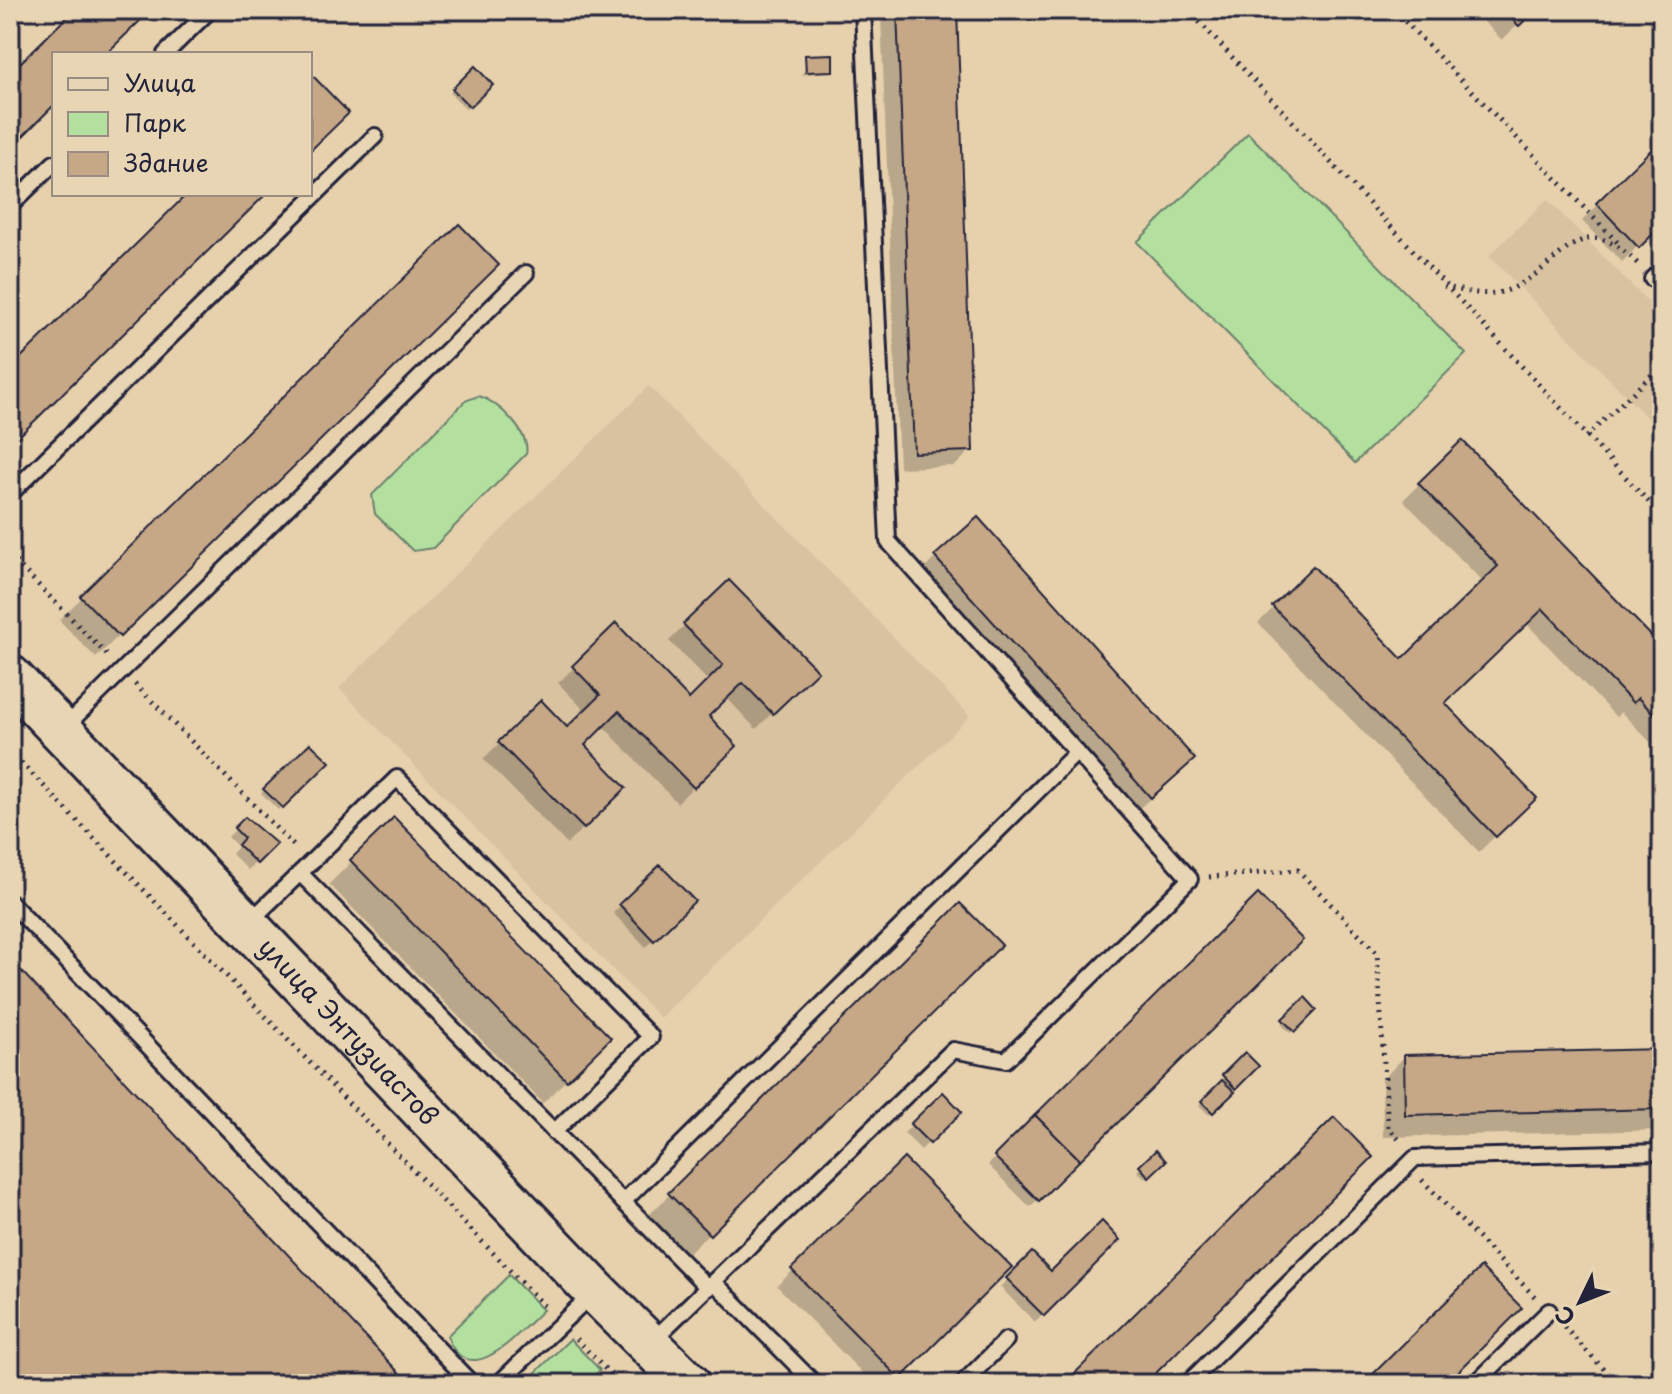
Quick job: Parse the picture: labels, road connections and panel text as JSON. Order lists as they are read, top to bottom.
{
  "streets": {
    "main road": ["улица Энтузиастов"]
  },
  "legend": ["Улица", "Парк", "Здание"],
  "north": "bottom left"
}
